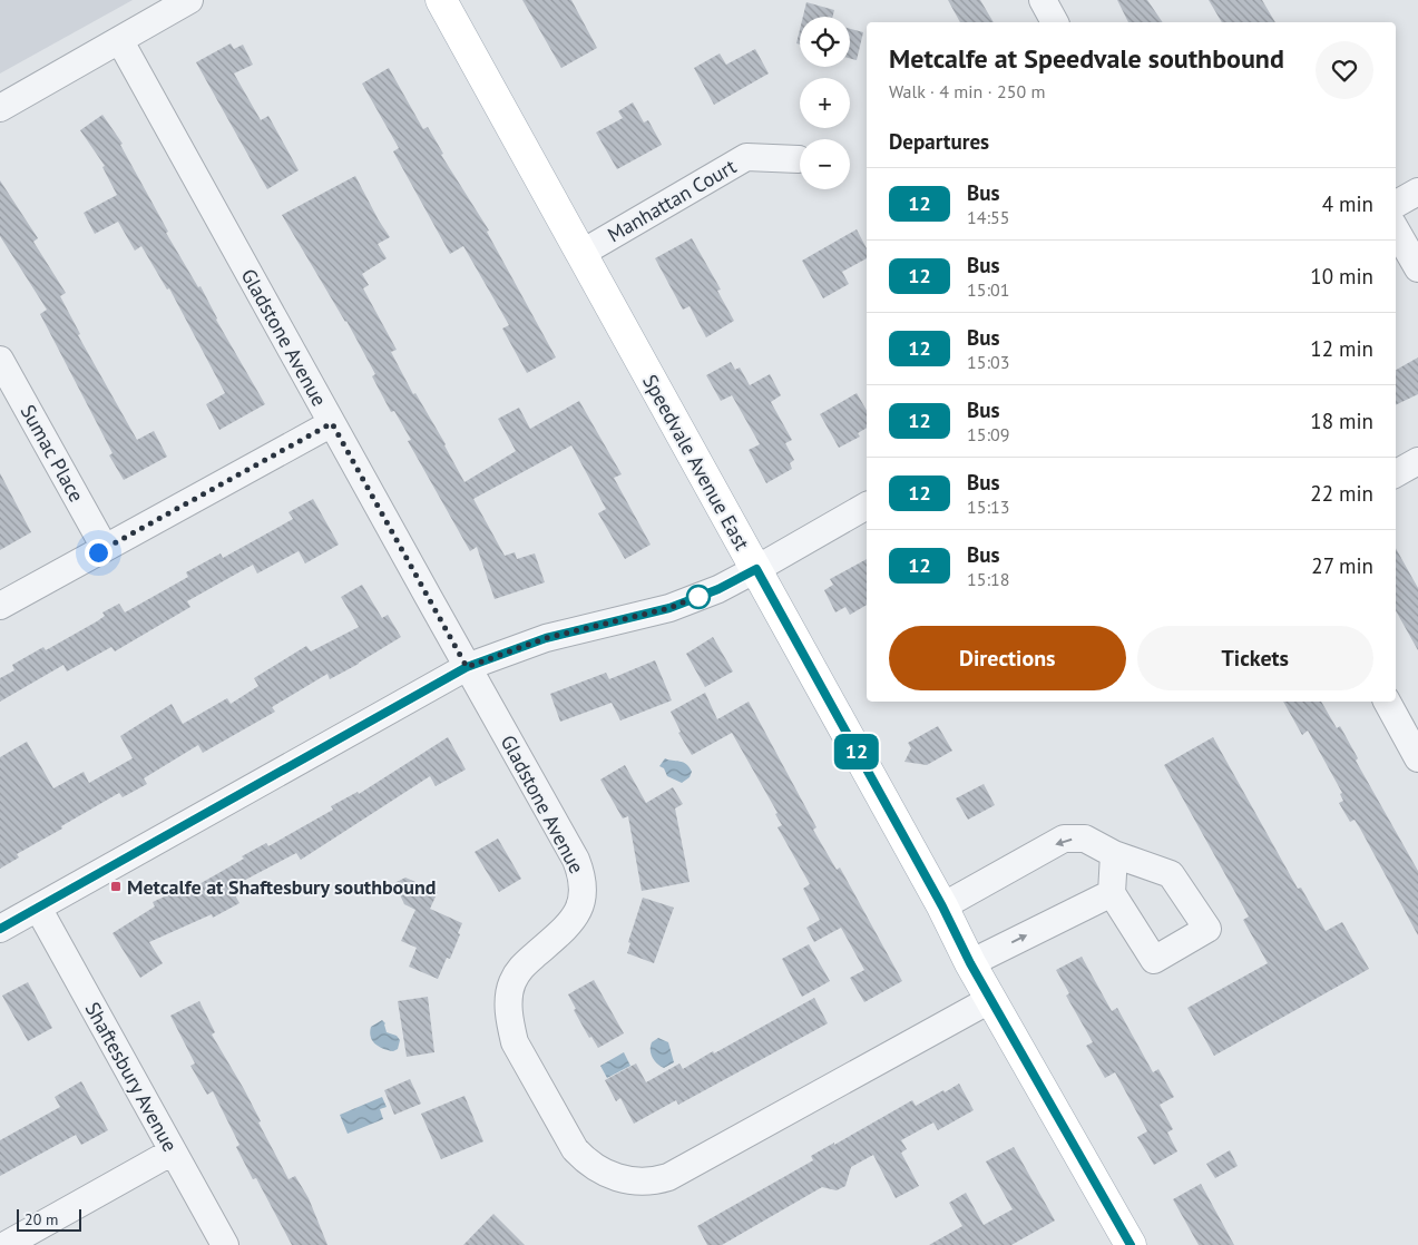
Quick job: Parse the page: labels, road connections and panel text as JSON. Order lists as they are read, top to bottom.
{
  "streets": {
    "main road": ["Speedvale Avenue East"],
    "street": [
      "Manhattan Court",
      "Gladstone Avenue",
      "Sumac Place",
      "Shaftesbury Avenue"
    ]
  },
  "crossings": [
    ["Manhattan Court", "Speedvale Avenue East"],
    ["Gladstone Avenue", "Speedvale Avenue East"]
  ],
  "places": {
    "transit": ["Metcalfe at Shaftesbury southbound"]
  },
  "lines": ["bus line 12"],
  "scale_bar": "20 m",
  "page": {
    "on_map": "12",
    "map_buttons": ["+", "−"],
    "heading": [
      ["Metcalfe at Speedvale southbound", "Walk · 4 min · 250 m"],
      "Departures"
    ],
    "list": [
      {
        "mark": "12",
        "name": "Bus",
        "note": "14:55",
        "value": "4 min"
      },
      {
        "mark": "12",
        "name": "Bus",
        "note": "15:01",
        "value": "10 min"
      },
      {
        "mark": "12",
        "name": "Bus",
        "note": "15:03",
        "value": "12 min"
      },
      {
        "mark": "12",
        "name": "Bus",
        "note": "15:09",
        "value": "18 min"
      },
      {
        "mark": "12",
        "name": "Bus",
        "note": "15:13",
        "value": "22 min"
      },
      {
        "mark": "12",
        "name": "Bus",
        "note": "15:18",
        "value": "27 min"
      }
    ],
    "buttons": ["Directions", "Tickets"],
    "scale": "20 m"
  }
}
